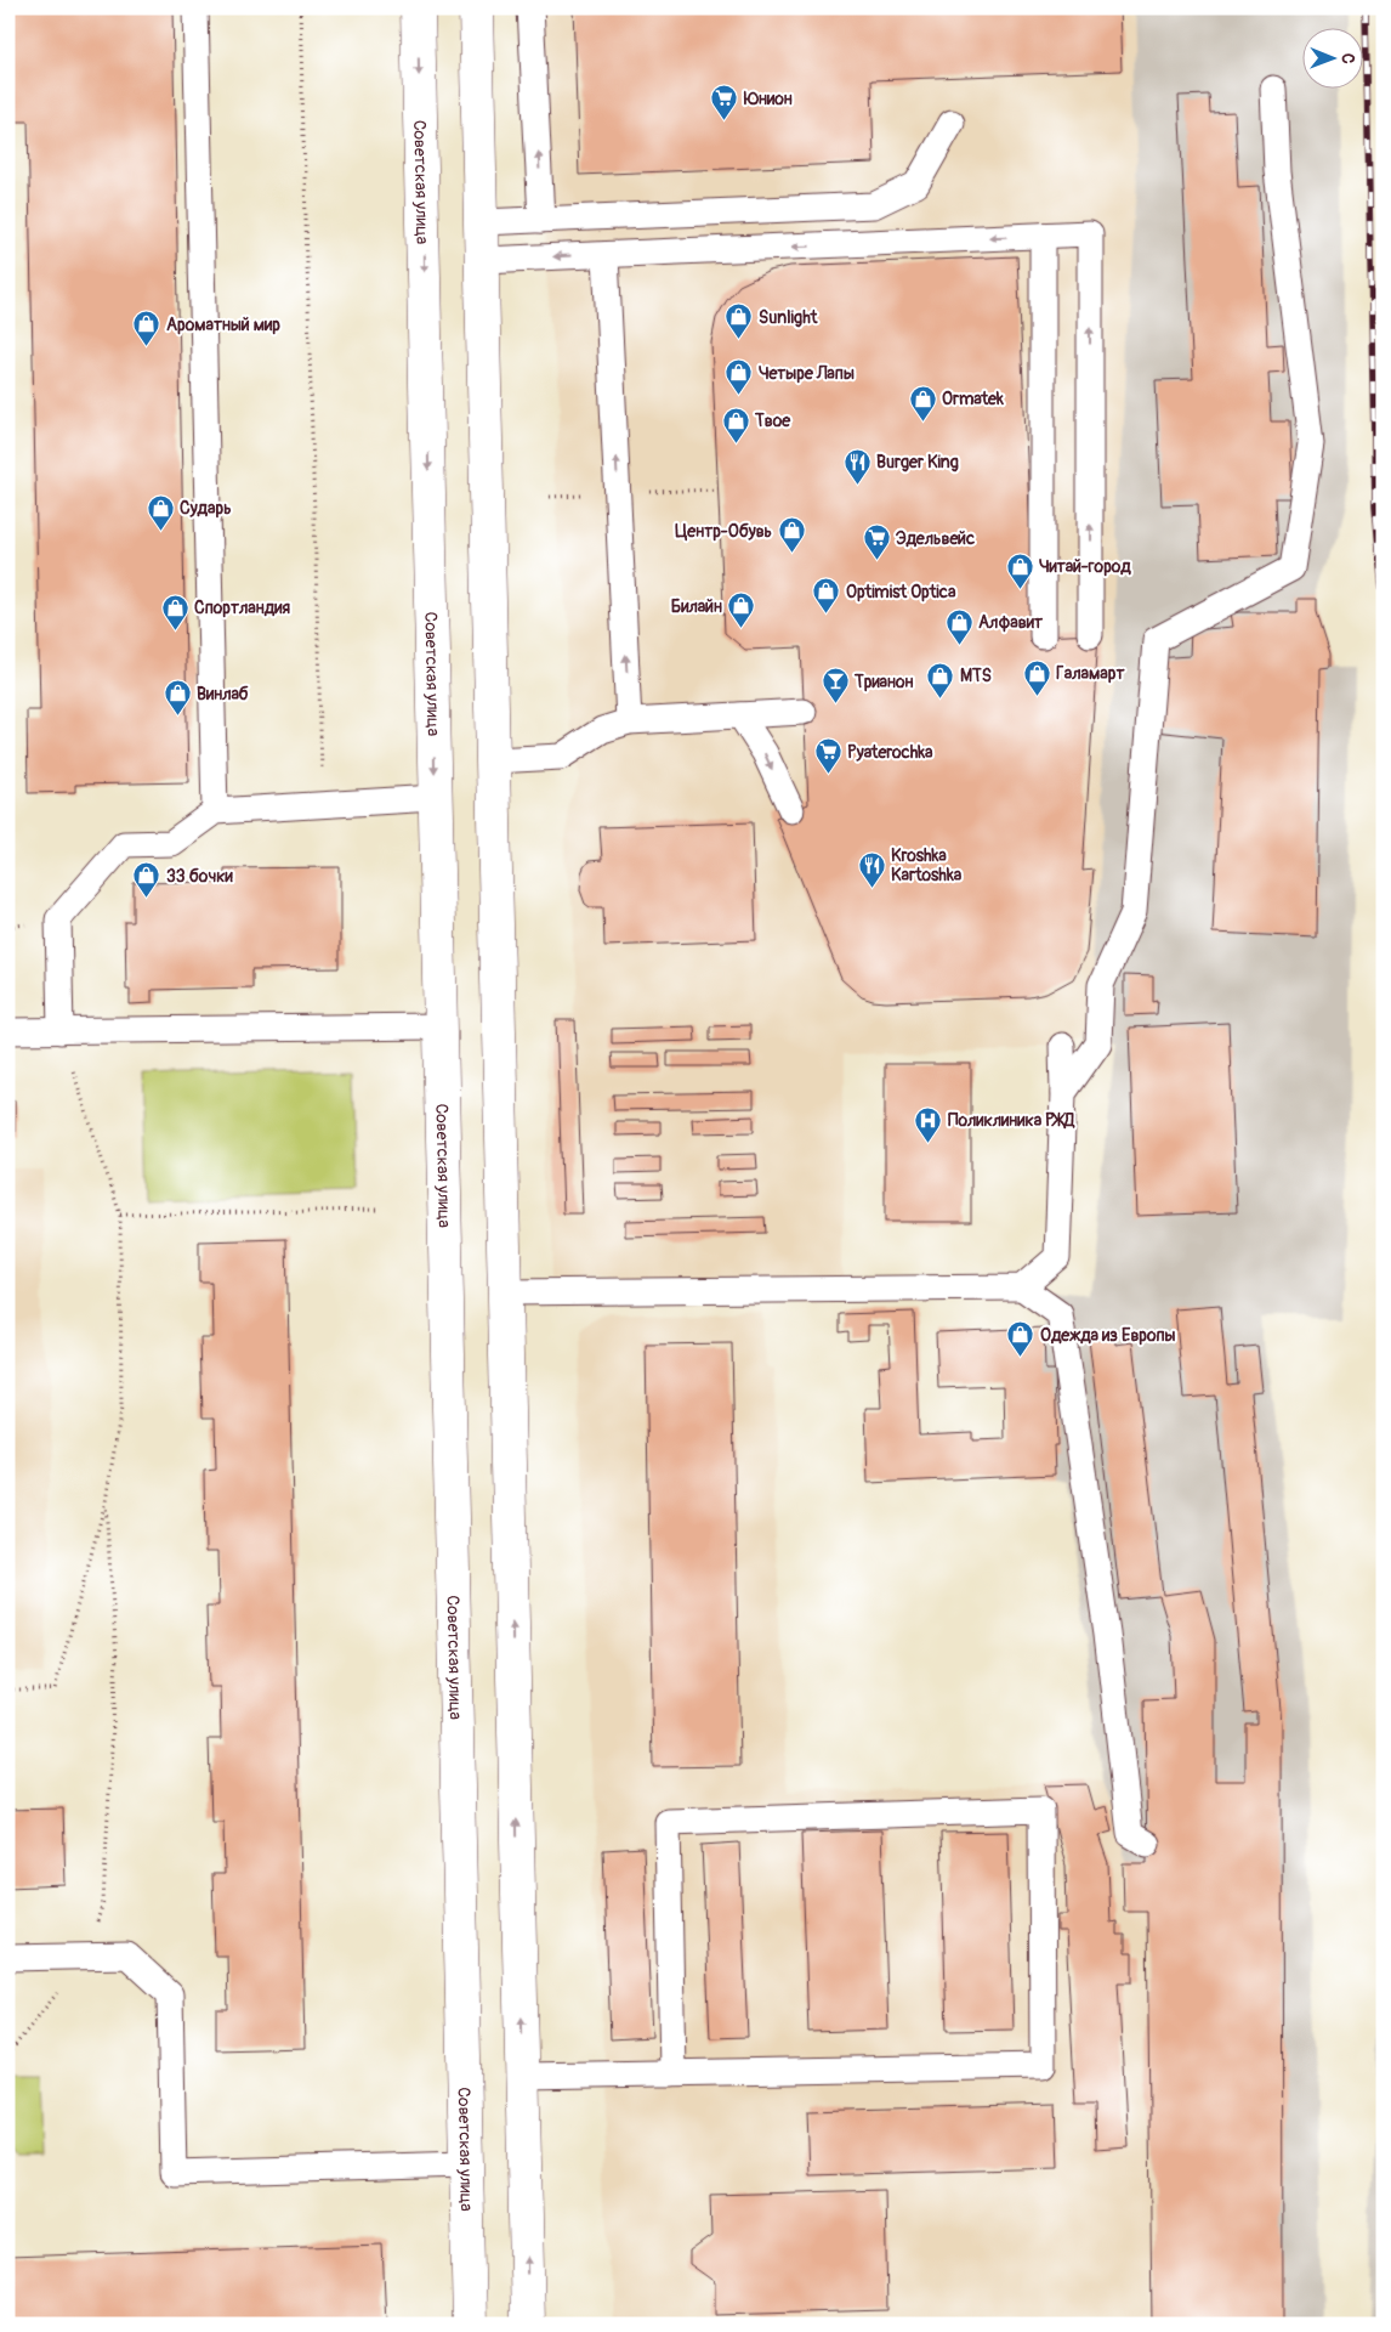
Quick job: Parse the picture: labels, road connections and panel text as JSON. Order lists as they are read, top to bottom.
{
  "streets": {
    "main road": ["Советская улица"]
  },
  "places": {
    "supermarket": ["Юнион", "Эдельвейс", "Pyaterochka"],
    "shop": [
      "Sunlight",
      "Ароматный мир",
      "Четыре Лапы",
      "Ormatek",
      "Твое",
      "Сударь",
      "Центр-Обувь",
      "Читай-город",
      "Optimist Optica",
      "Билайн",
      "Спортландия",
      "Алфавит",
      "Галамарт",
      "MTS",
      "Винлаб",
      "33 бочки",
      "Одежда из Европы"
    ],
    "restaurant": ["Burger King", "Kroshka Kartoshka"],
    "bar": ["Трианон"],
    "hospital": ["Поликлиника РЖД"]
  },
  "north": "right"
}
